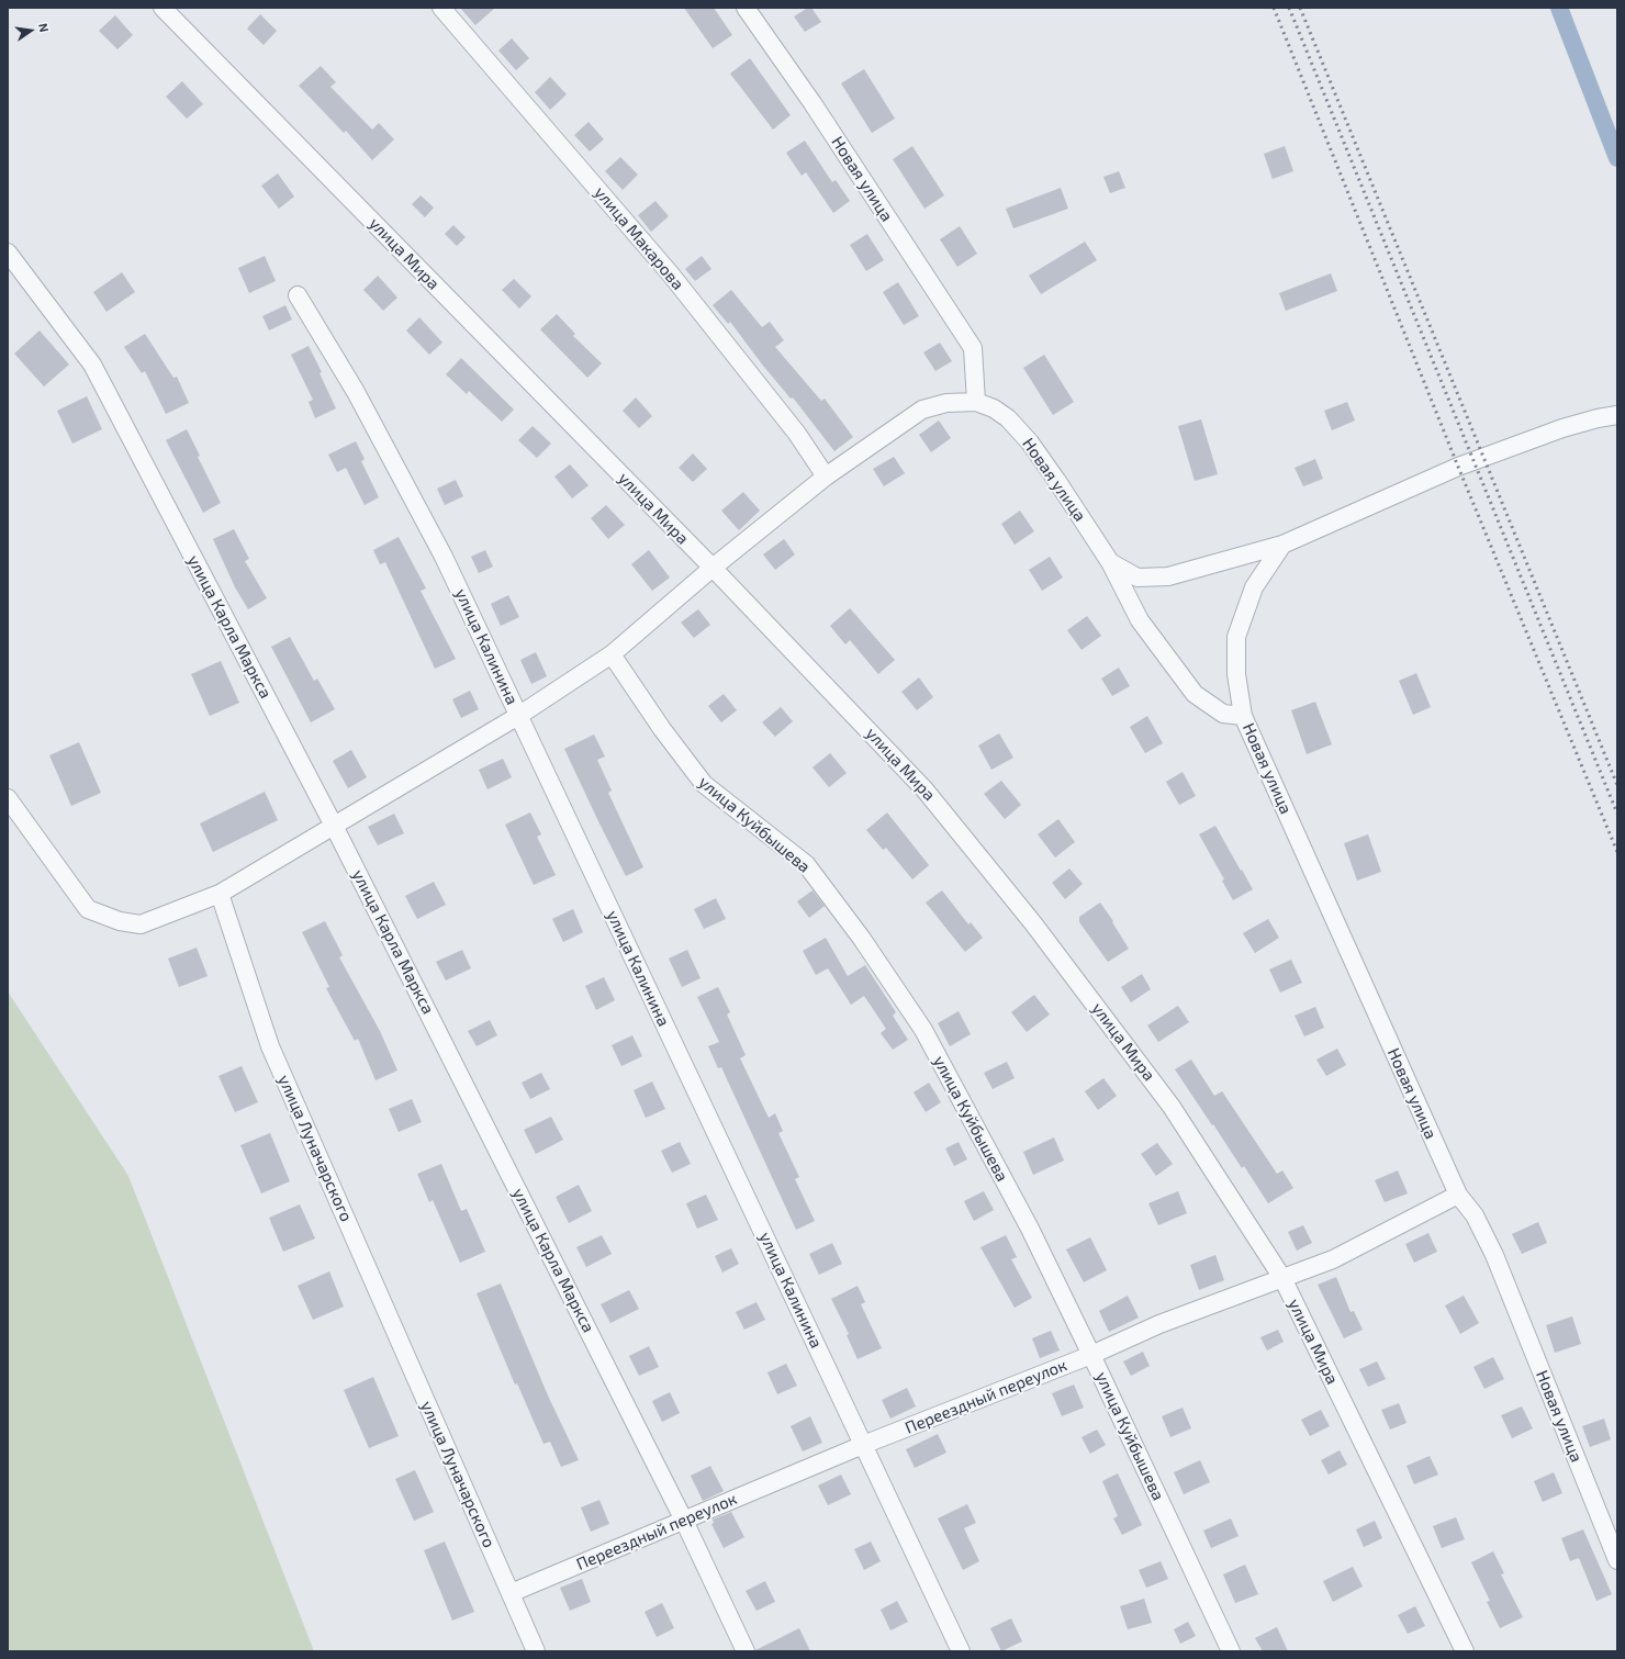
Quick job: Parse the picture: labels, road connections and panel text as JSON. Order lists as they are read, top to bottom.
{
  "streets": {
    "street": [
      "Новая улица",
      "улица Макарова",
      "улица Мира",
      "улица Карла Маркса",
      "улица Калинина",
      "улица Куйбышева",
      "улица Луначарского",
      "Переездный переулок"
    ]
  },
  "crossings": [
    ["Новая улица", "Переездный переулок"],
    ["улица Мира", "Переездный переулок"],
    ["улица Карла Маркса", "Переездный переулок"],
    ["улица Калинина", "Переездный переулок"],
    ["улица Куйбышева", "Переездный переулок"],
    ["улица Луначарского", "Переездный переулок"]
  ],
  "north": "right"
}
